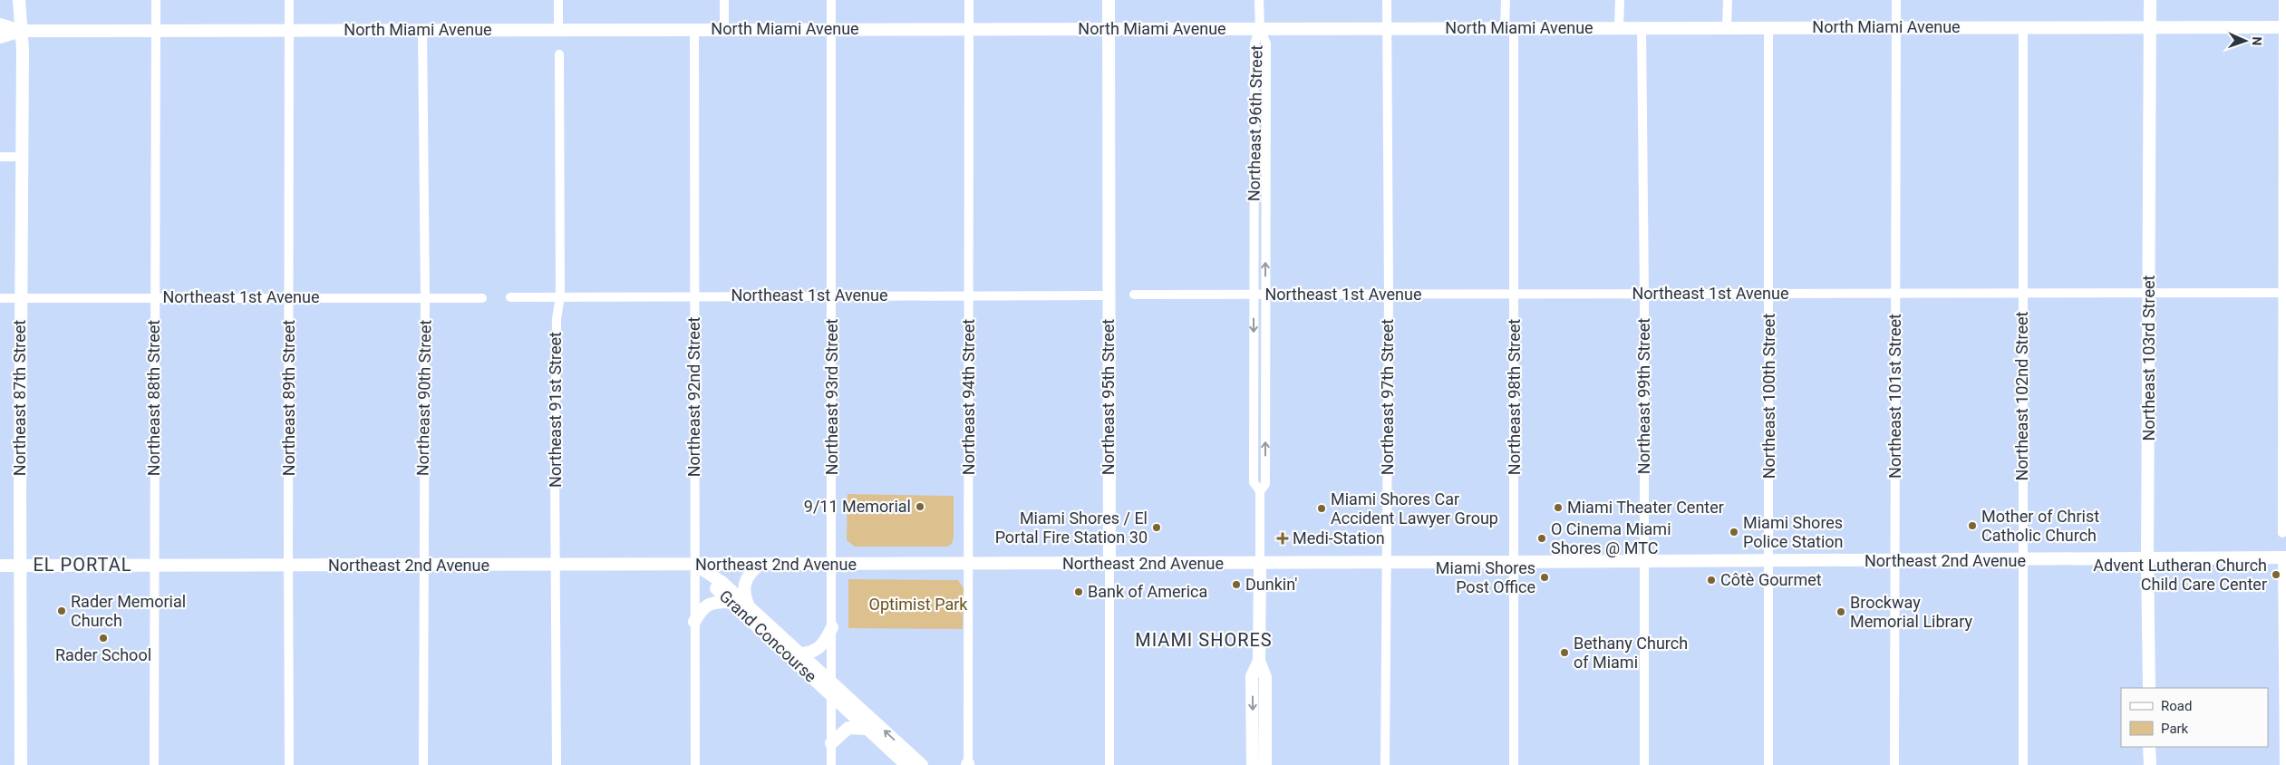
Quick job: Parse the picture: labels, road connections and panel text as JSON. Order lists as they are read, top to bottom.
{
  "streets": {
    "main road": [
      "North Miami Avenue",
      "Northeast 96th Street",
      "Northeast 103rd Street",
      "Northeast 95th Street",
      "Northeast 87th Street",
      "Northeast 2nd Avenue",
      "Grand Concourse"
    ],
    "street": [
      "Northeast 1st Avenue",
      "Northeast 99th Street",
      "Northeast 100th Street",
      "Northeast 101st Street",
      "Northeast 102nd Street",
      "Northeast 92nd Street",
      "Northeast 93rd Street",
      "Northeast 94th Street",
      "Northeast 97th Street",
      "Northeast 98th Street",
      "Northeast 88th Street",
      "Northeast 89th Street",
      "Northeast 90th Street",
      "Northeast 91st Street"
    ]
  },
  "crossings": [
    ["North Miami Avenue", "Northeast 96th Street"],
    ["North Miami Avenue", "Northeast 103rd Street"],
    ["North Miami Avenue", "Northeast 99th Street"],
    ["North Miami Avenue", "Northeast 100th Street"],
    ["North Miami Avenue", "Northeast 101st Street"],
    ["North Miami Avenue", "Northeast 102nd Street"],
    ["North Miami Avenue", "Northeast 92nd Street"],
    ["North Miami Avenue", "Northeast 93rd Street"],
    ["North Miami Avenue", "Northeast 94th Street"],
    ["North Miami Avenue", "Northeast 95th Street"],
    ["North Miami Avenue", "Northeast 97th Street"],
    ["North Miami Avenue", "Northeast 98th Street"],
    ["North Miami Avenue", "Northeast 87th Street"],
    ["North Miami Avenue", "Northeast 88th Street"],
    ["North Miami Avenue", "Northeast 89th Street"],
    ["North Miami Avenue", "Northeast 90th Street"],
    ["Northeast 96th Street", "Northeast 1st Avenue"],
    ["Northeast 96th Street", "Northeast 2nd Avenue"],
    ["Northeast 1st Avenue", "Northeast 103rd Street"],
    ["Northeast 1st Avenue", "Northeast 99th Street"],
    ["Northeast 1st Avenue", "Northeast 100th Street"],
    ["Northeast 1st Avenue", "Northeast 101st Street"],
    ["Northeast 1st Avenue", "Northeast 102nd Street"],
    ["Northeast 1st Avenue", "Northeast 92nd Street"],
    ["Northeast 1st Avenue", "Northeast 93rd Street"],
    ["Northeast 1st Avenue", "Northeast 94th Street"],
    ["Northeast 1st Avenue", "Northeast 95th Street"],
    ["Northeast 1st Avenue", "Northeast 97th Street"],
    ["Northeast 1st Avenue", "Northeast 98th Street"],
    ["Northeast 1st Avenue", "Northeast 87th Street"],
    ["Northeast 1st Avenue", "Northeast 88th Street"],
    ["Northeast 1st Avenue", "Northeast 89th Street"],
    ["Northeast 1st Avenue", "Northeast 90th Street"],
    ["Northeast 1st Avenue", "Northeast 91st Street"],
    ["Northeast 103rd Street", "Northeast 2nd Avenue"],
    ["Northeast 99th Street", "Northeast 2nd Avenue"],
    ["Northeast 100th Street", "Northeast 2nd Avenue"],
    ["Northeast 101st Street", "Northeast 2nd Avenue"],
    ["Northeast 102nd Street", "Northeast 2nd Avenue"],
    ["Northeast 92nd Street", "Northeast 2nd Avenue"],
    ["Northeast 92nd Street", "Grand Concourse"],
    ["Northeast 93rd Street", "Northeast 2nd Avenue"],
    ["Northeast 93rd Street", "Grand Concourse"],
    ["Northeast 94th Street", "Northeast 2nd Avenue"],
    ["Northeast 95th Street", "Northeast 2nd Avenue"],
    ["Northeast 97th Street", "Northeast 2nd Avenue"],
    ["Northeast 98th Street", "Northeast 2nd Avenue"],
    ["Northeast 87th Street", "Northeast 2nd Avenue"],
    ["Northeast 88th Street", "Northeast 2nd Avenue"],
    ["Northeast 89th Street", "Northeast 2nd Avenue"],
    ["Northeast 90th Street", "Northeast 2nd Avenue"],
    ["Northeast 91st Street", "Northeast 2nd Avenue"],
    ["Northeast 2nd Avenue", "Grand Concourse"]
  ],
  "districts": ["EL PORTAL", "MIAMI SHORES"],
  "parks": ["Optimist Park"],
  "places": {
    "other": [
      "9/11 Memorial",
      "Miami Theater Center",
      "Miami Shores Car Accident Lawyer Group",
      "Mother of Christ Catholic Church",
      "Miami Shores / El Portal Fire Station 30",
      "Miami Shores Police Station",
      "O Cinema Miami Shores @ MTC",
      "Advent Lutheran Church Child Care Center",
      "Miami Shores Post Office",
      "Côtè Gourmet",
      "Dunkin'",
      "Bank of America",
      "Rader Memorial Church",
      "Brockway Memorial Library",
      "Rader School",
      "Bethany Church of Miami"
    ],
    "health": ["Medi-Station"]
  },
  "legend": ["Road", "Park"],
  "north": "right"
}
